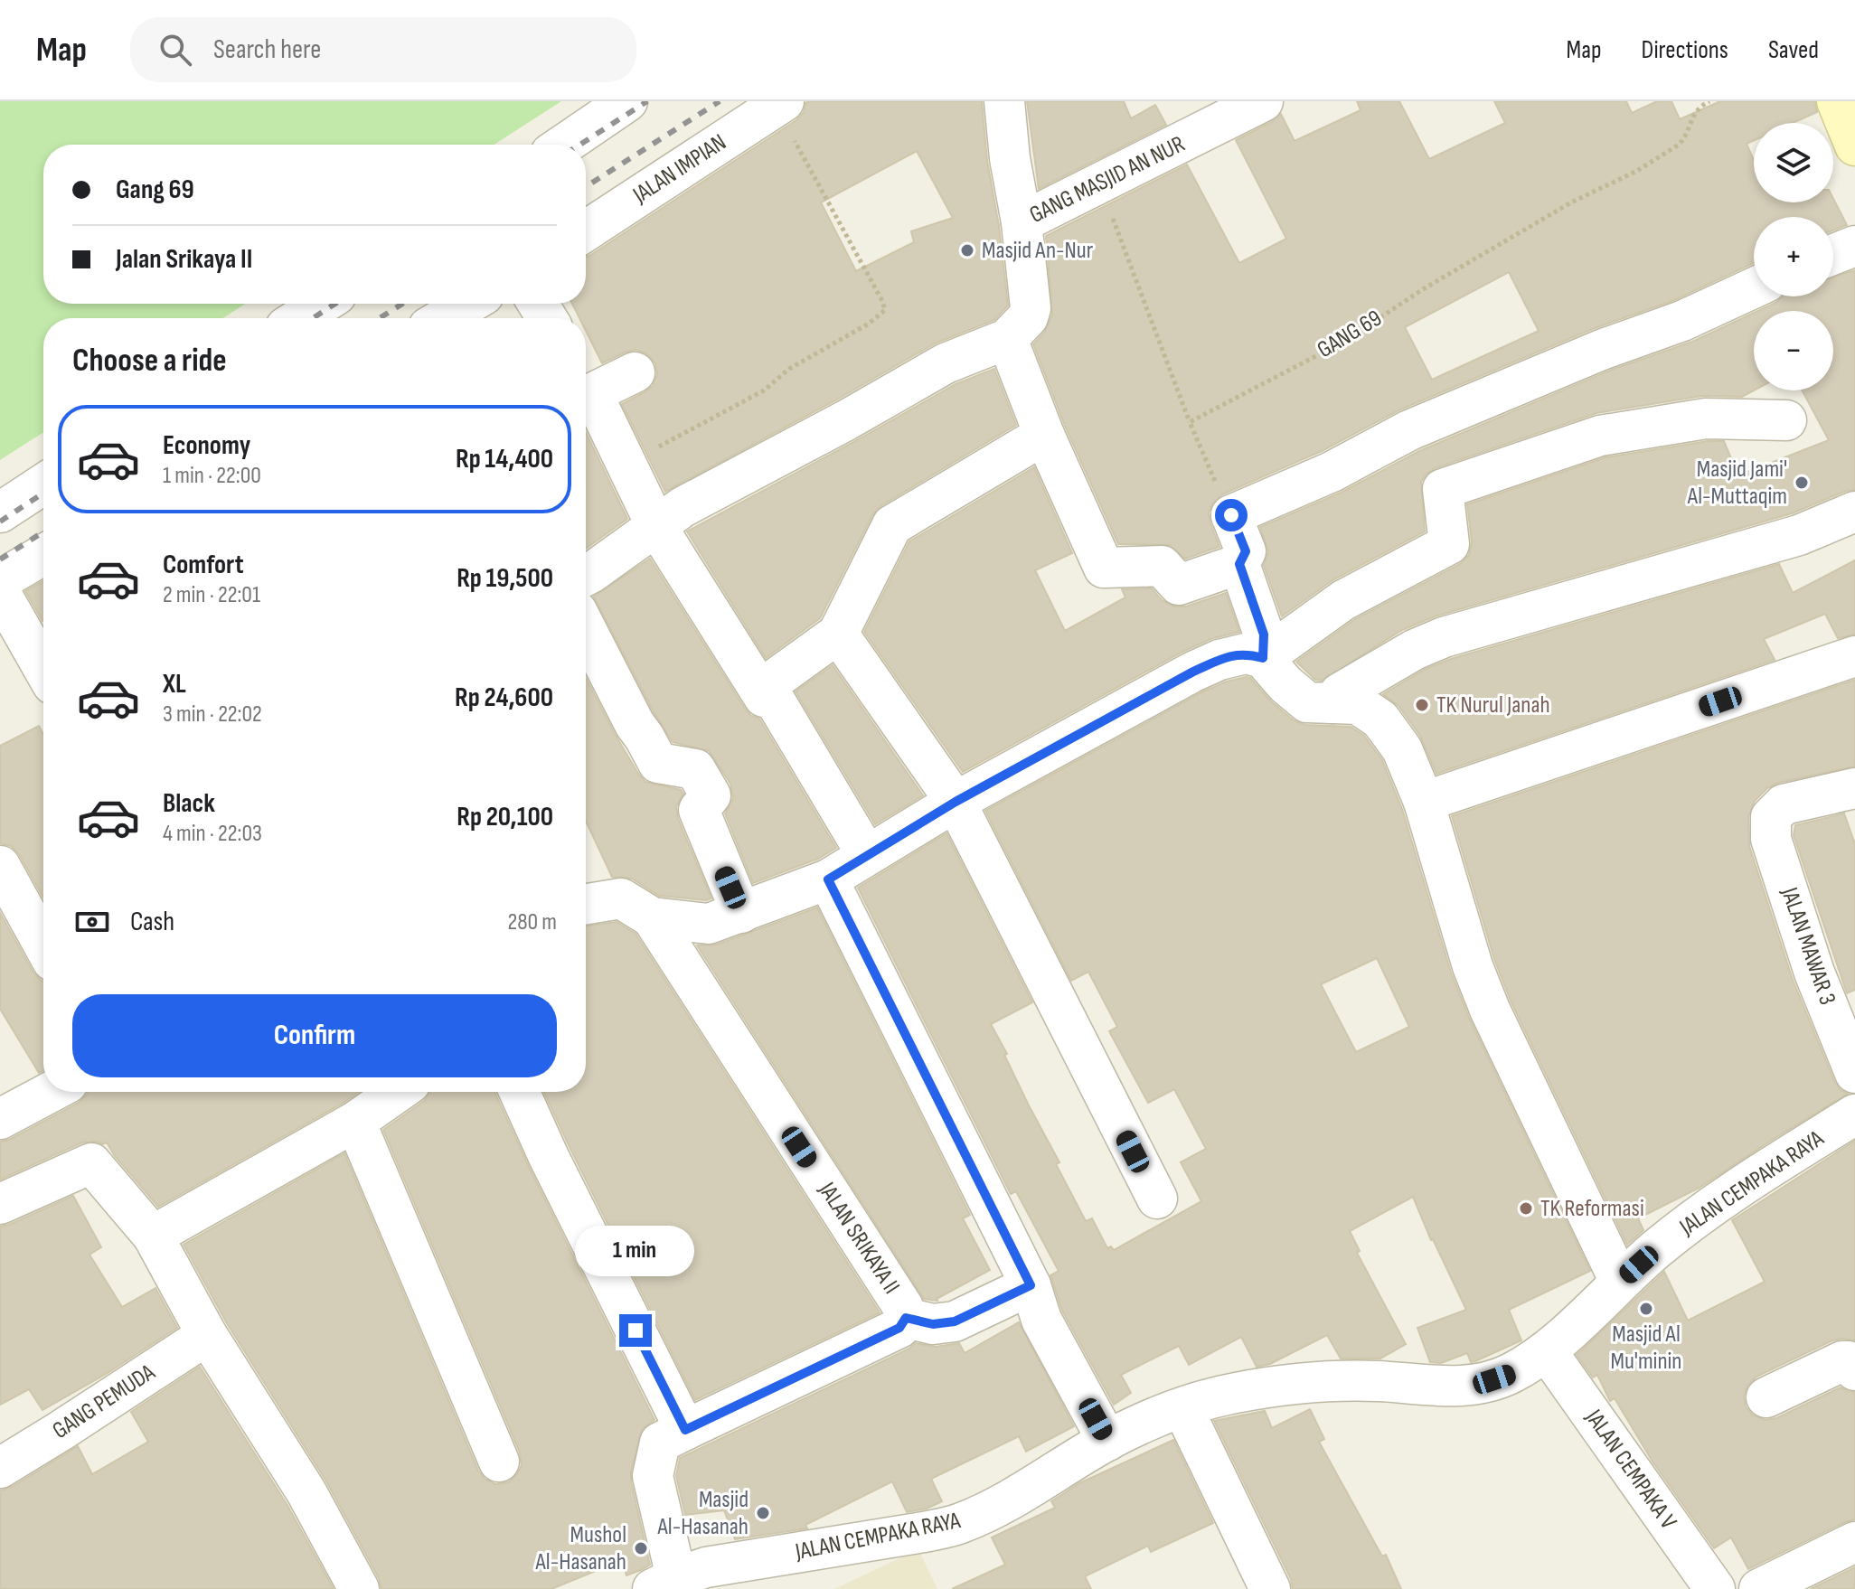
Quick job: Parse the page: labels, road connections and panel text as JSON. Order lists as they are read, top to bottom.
{
  "streets": {
    "street": [
      "JALAN IMPIAN",
      "GANG MASJID AN NUR",
      "JALAN MAWAR 3",
      "JALAN CEMPAKA RAYA",
      "JALAN SRIKAYA II",
      "GANG PEMUDA",
      "JALAN CEMPAKA V"
    ],
    "path": ["GANG 69"]
  },
  "crossings": [
    ["JALAN CEMPAKA RAYA", "JALAN SRIKAYA II"],
    ["JALAN CEMPAKA RAYA", "JALAN CEMPAKA V"]
  ],
  "places": [
    "Masjid An-Nur",
    "Masjid Jami' Al-Muttaqim",
    "TK Nurul Janah",
    "TK Reformasi",
    "Masjid Al Mu'minin",
    "Masjid Al-Hasanah",
    "Mushol Al-Hasanah"
  ],
  "page": {
    "header": "Map",
    "search": "Search here",
    "nav": ["Map", "Directions", "Saved"],
    "map_buttons": ["+", "−"],
    "banner": ["Gang 69", "Jalan Srikaya II"],
    "heading": "Choose a ride",
    "list": [
      {
        "name": "Economy",
        "note": "1 min · 22:00",
        "value": "Rp 14,400"
      },
      {
        "name": "Comfort",
        "note": "2 min · 22:01",
        "value": "Rp 19,500"
      },
      {
        "name": "XL",
        "note": "3 min · 22:02",
        "value": "Rp 24,600"
      },
      {
        "name": "Black",
        "note": "4 min · 22:03",
        "value": "Rp 20,100"
      }
    ],
    "pay": ["Cash", "280 m"],
    "buttons": "Confirm",
    "bubble": "1 min"
  }
}
